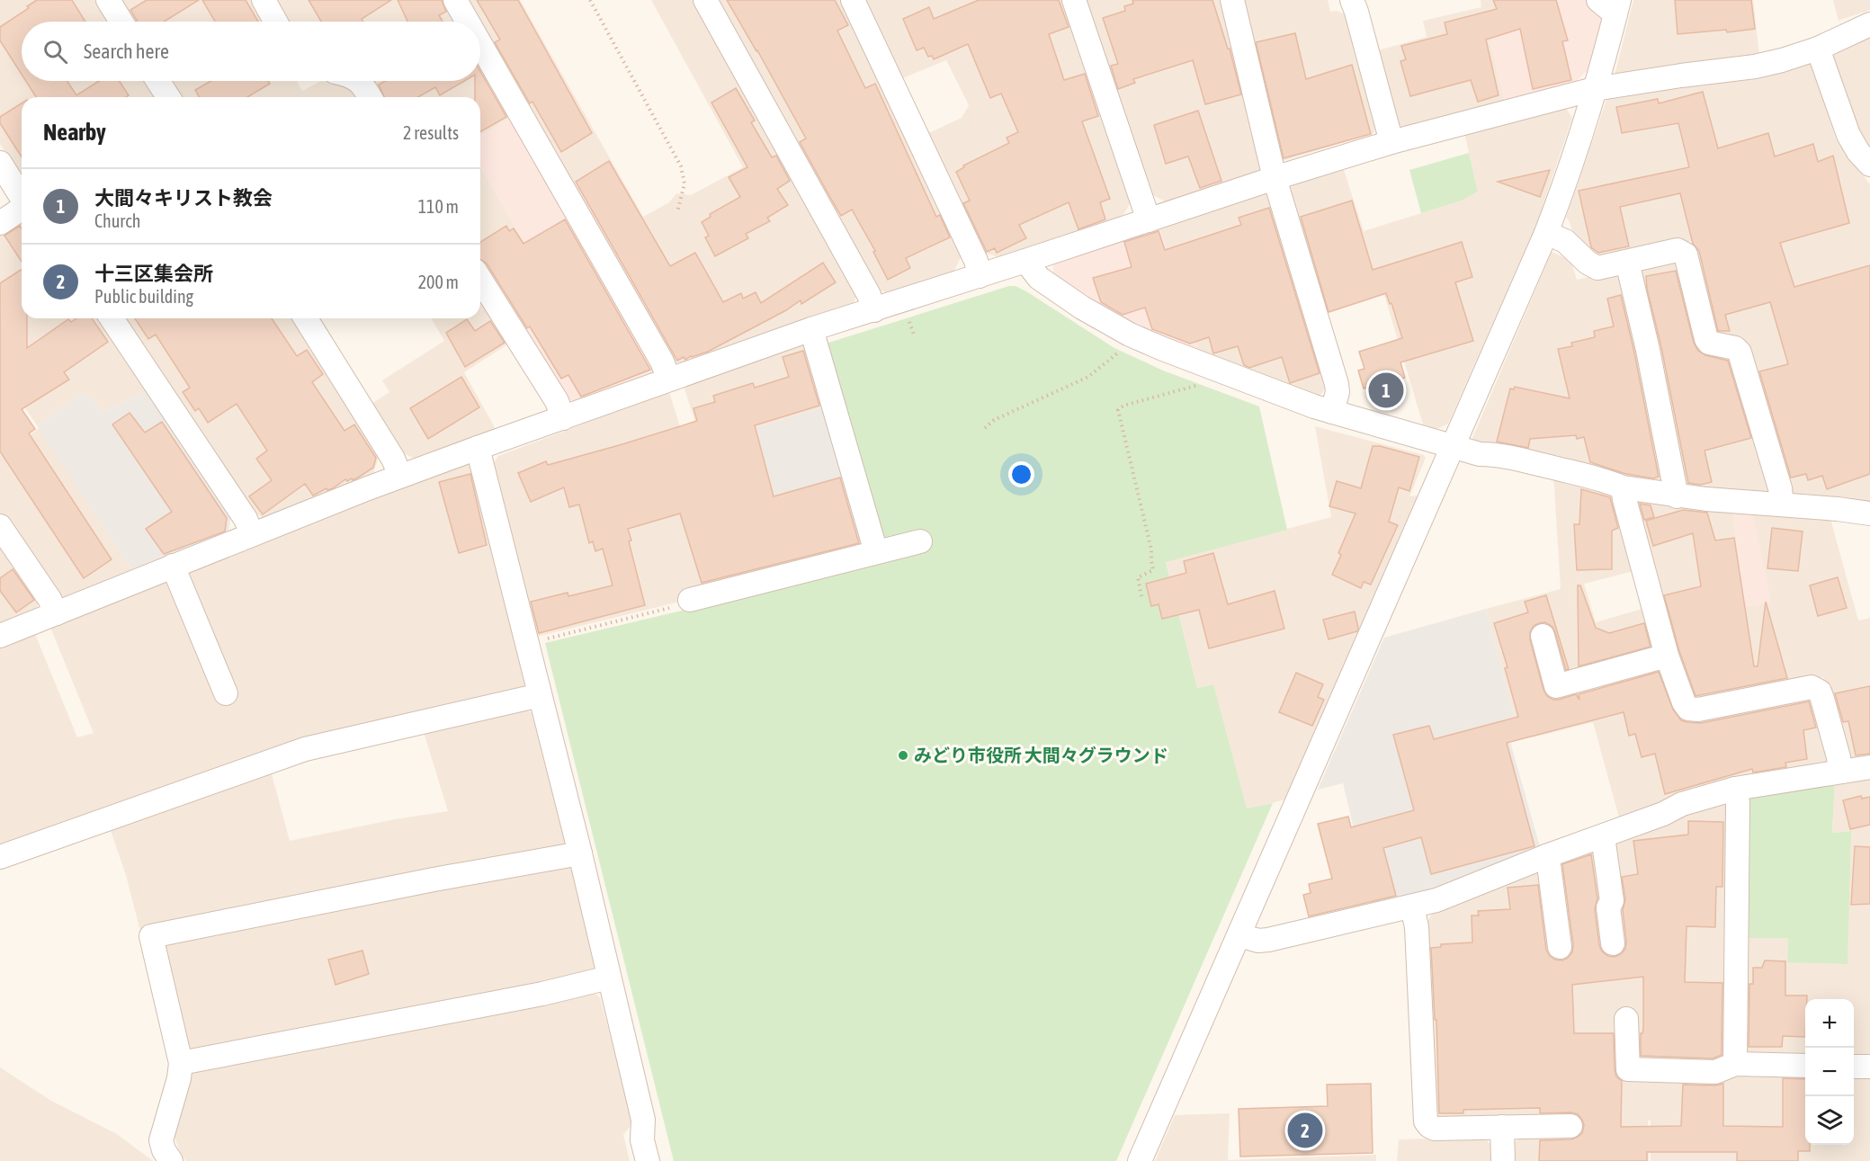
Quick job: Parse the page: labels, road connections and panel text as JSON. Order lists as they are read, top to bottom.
{
  "places": ["みどり市役所 大間々グラウンド"],
  "page": {
    "search": "Search here",
    "heading": ["Nearby", "2 results"],
    "list": [
      {
        "mark": "1",
        "name": "大間々キリスト教会",
        "note": "Church",
        "value": "110 m"
      },
      {
        "mark": "2",
        "name": "十三区集会所",
        "note": "Public building",
        "value": "200 m"
      }
    ],
    "pins": ["1", "2"],
    "map_buttons": ["+", "−"]
  }
}
